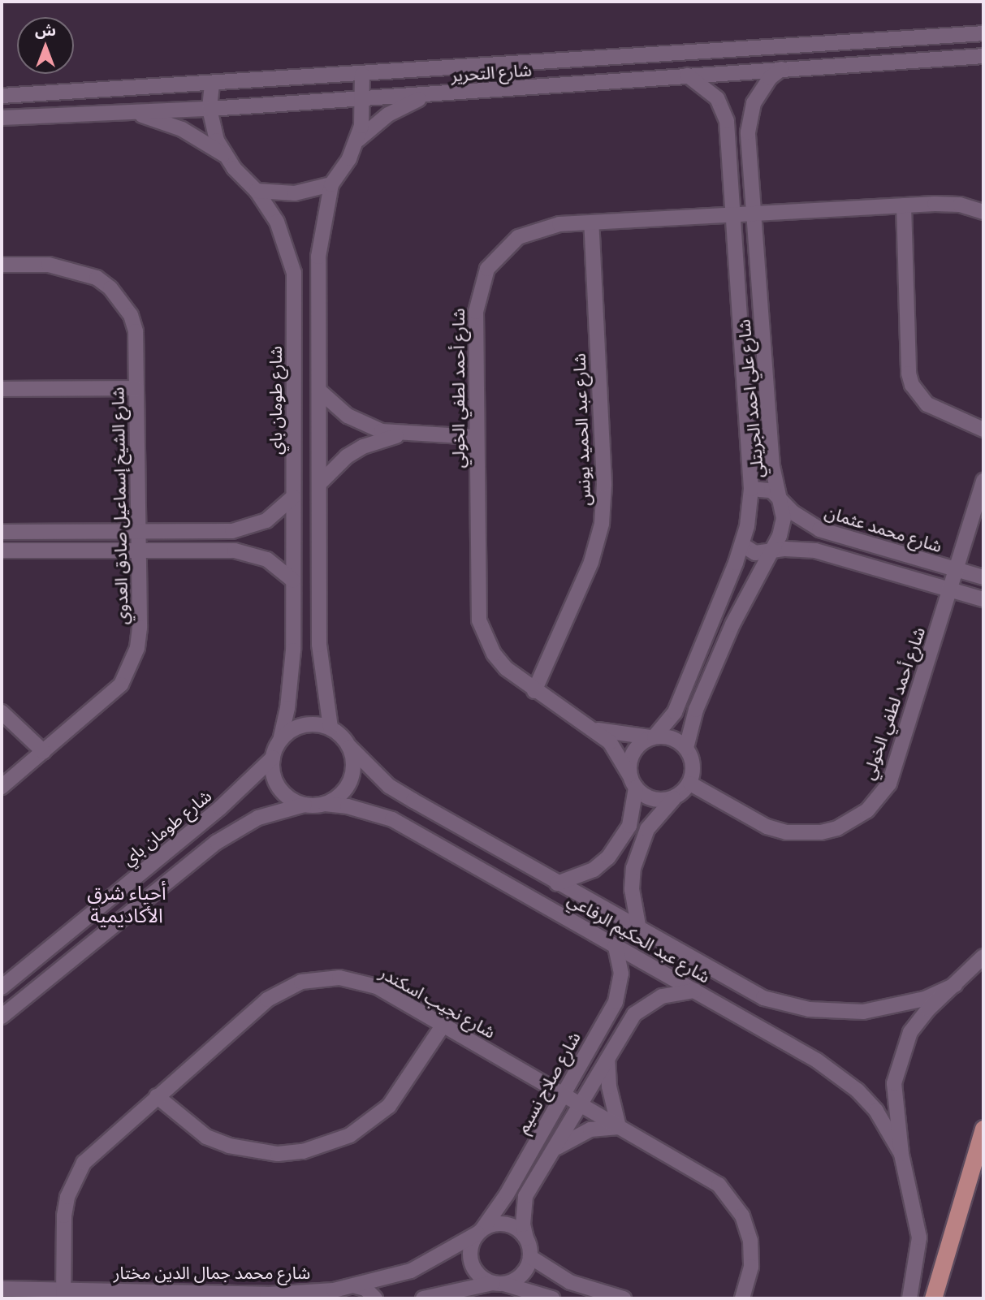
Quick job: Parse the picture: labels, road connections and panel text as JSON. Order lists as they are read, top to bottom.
{
  "streets": {
    "street": [
      "شارع التحرير",
      "شارع أحمد لطفي الخولي",
      "شارع علي احمد الجريتلي",
      "شارع طومان باي",
      "شارع عبد الحميد يونس",
      "شارع الشيخ إسماعيل صادق العدوي",
      "شارع محمد عثمان",
      "شارع عبد الحكيم الرفاعي",
      "شارع نجيب اسكندر",
      "شارع صلاح نسيم",
      "شارع محمد جمال الدين مختار"
    ]
  },
  "crossings": [
    ["شارع التحرير", "شارع علي احمد الجريتلي"],
    ["شارع التحرير", "شارع طومان باي"],
    ["شارع أحمد لطفي الخولي", "شارع علي احمد الجريتلي"],
    ["شارع أحمد لطفي الخولي", "شارع عبد الحميد يونس"],
    ["شارع أحمد لطفي الخولي", "شارع محمد عثمان"],
    ["شارع علي احمد الجريتلي", "شارع محمد عثمان"],
    ["شارع طومان باي", "شارع عبد الحكيم الرفاعي"],
    ["شارع عبد الحكيم الرفاعي", "شارع صلاح نسيم"],
    ["شارع نجيب اسكندر", "شارع صلاح نسيم"],
    ["شارع نجيب اسكندر", "شارع محمد جمال الدين مختار"],
    ["شارع صلاح نسيم", "شارع محمد جمال الدين مختار"]
  ],
  "districts": ["أحياء شرق الأكاديمية"],
  "north": "top"
}
